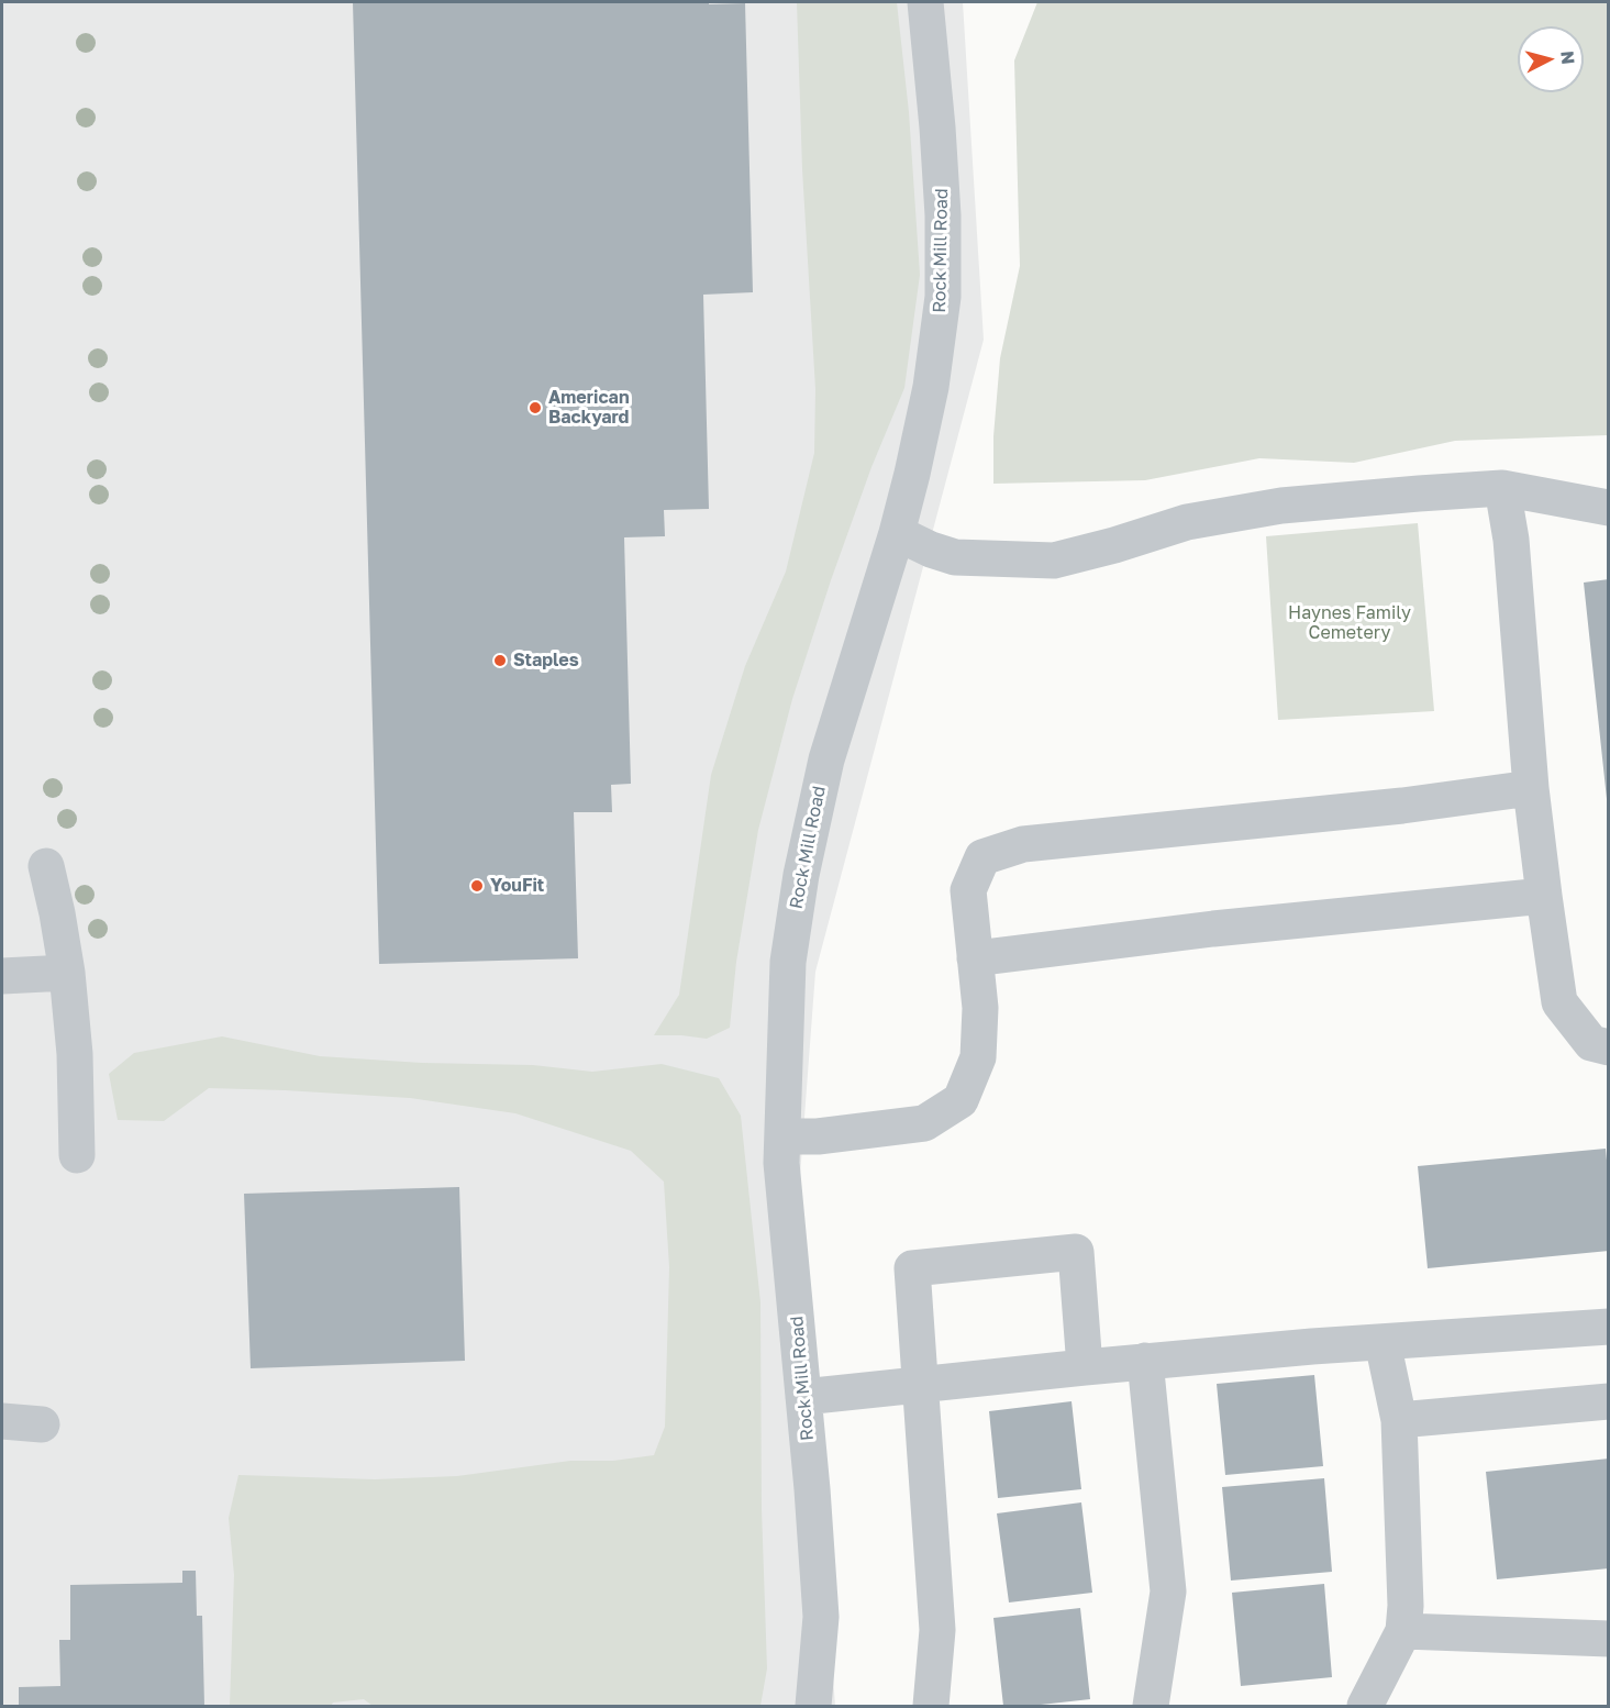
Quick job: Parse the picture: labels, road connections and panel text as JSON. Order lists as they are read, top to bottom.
{
  "streets": {
    "street": ["Rock Mill Road"]
  },
  "parks": ["Haynes Family Cemetery"],
  "places": ["American Backyard", "Staples", "YouFit"],
  "north": "right"
}
